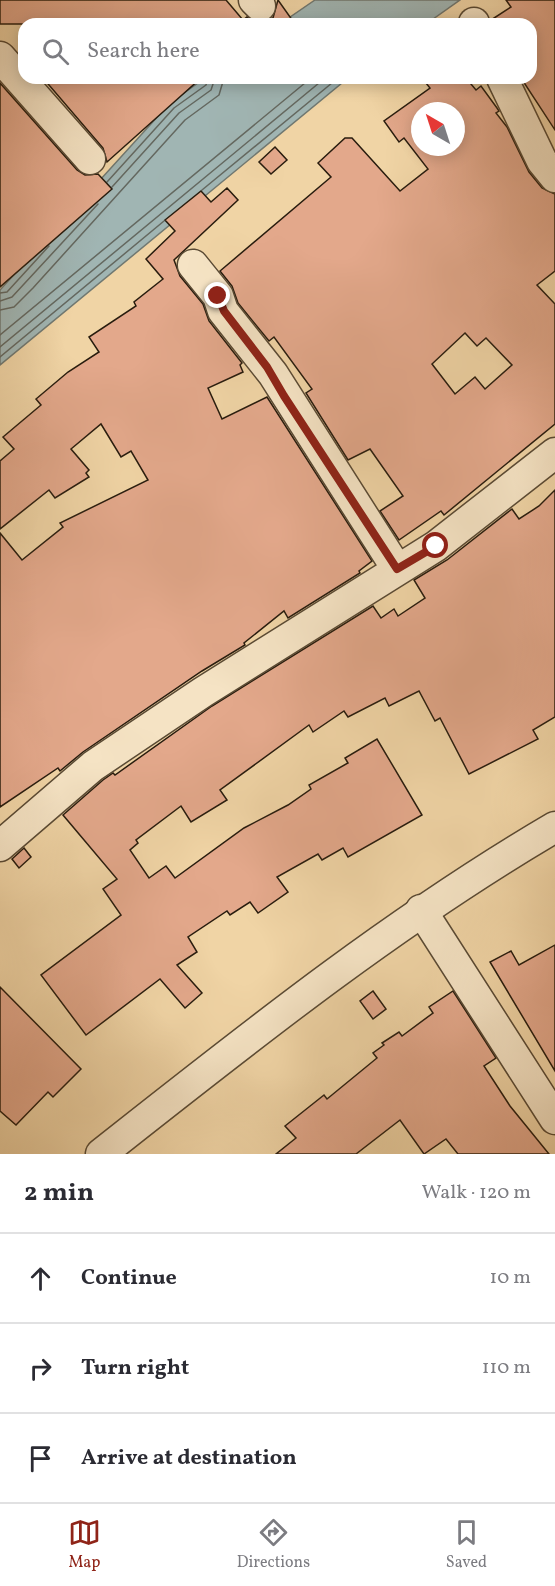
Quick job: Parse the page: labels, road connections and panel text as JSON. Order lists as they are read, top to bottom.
{
  "north": "top left",
  "page": {
    "search": "Search here",
    "heading": ["2 min", "Walk · 120 m"],
    "list": [
      ["Continue", "10 m"],
      ["Turn right", "110 m"],
      "Arrive at destination"
    ],
    "nav": ["Map", "Directions", "Saved"]
  }
}
